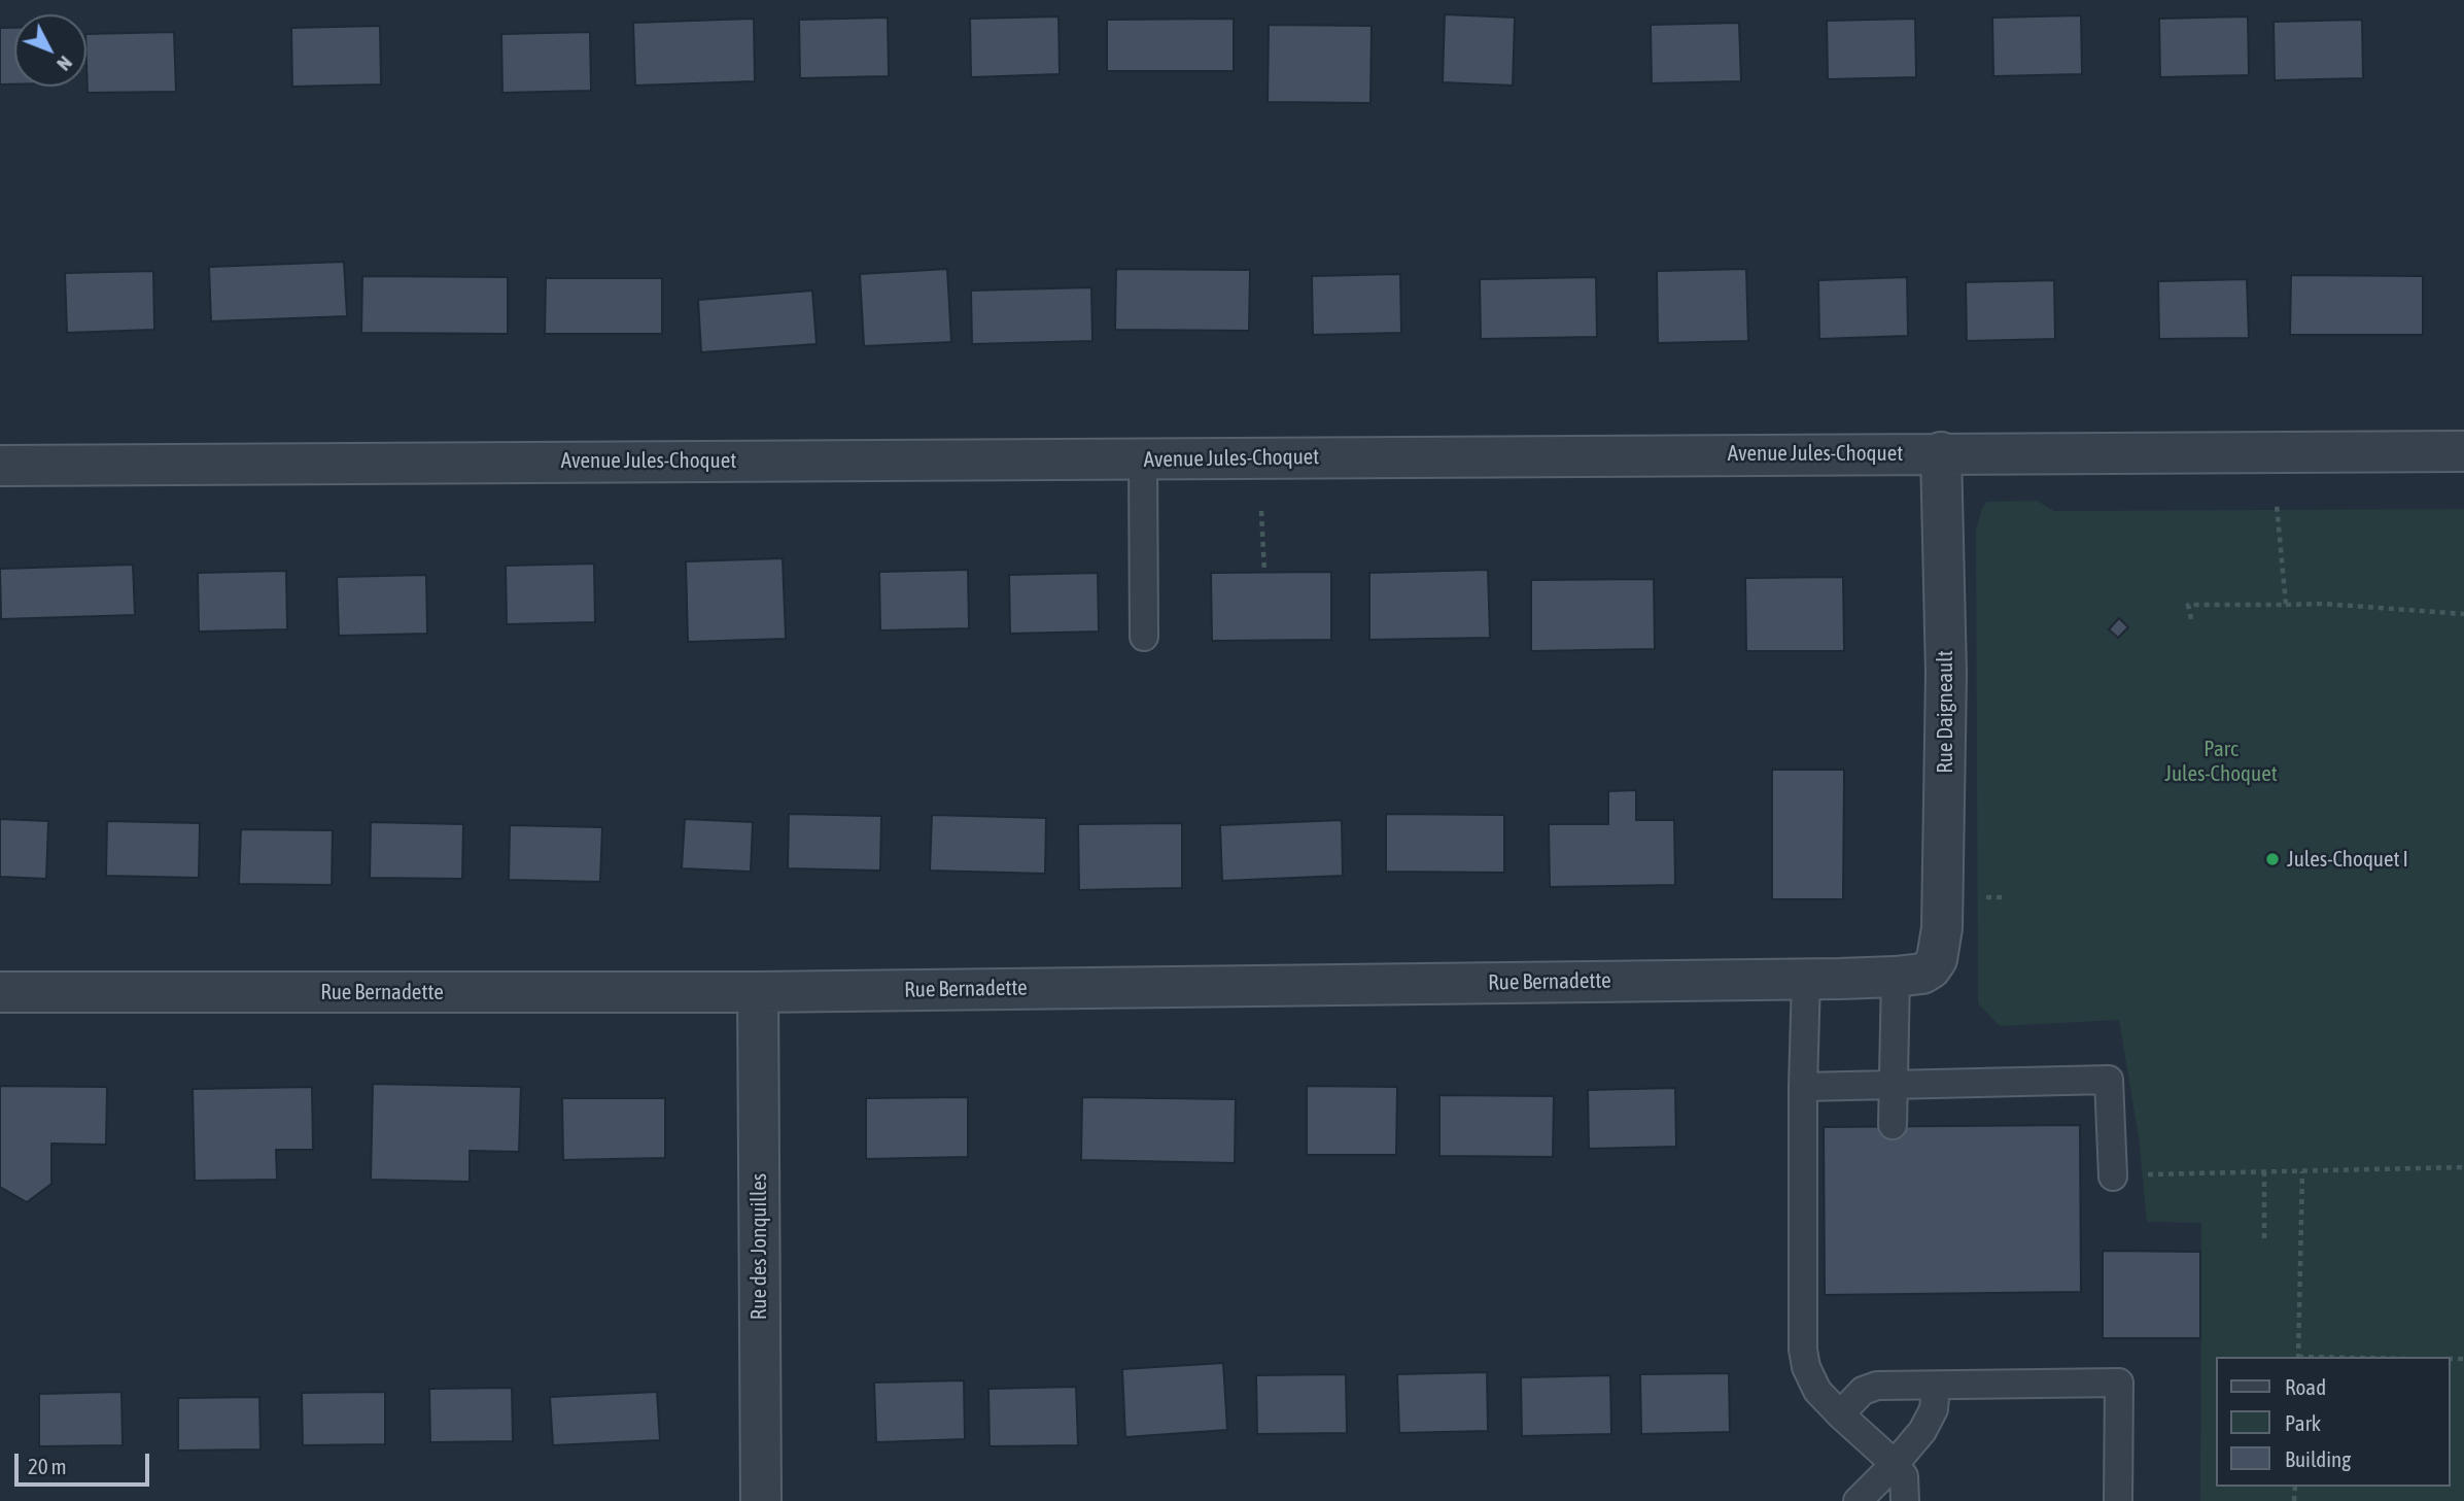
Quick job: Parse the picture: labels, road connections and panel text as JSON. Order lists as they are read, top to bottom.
{
  "streets": {
    "street": [
      "Avenue Jules-Choquet",
      "Rue Daigneault",
      "Rue Bernadette",
      "Rue des Jonquilles"
    ]
  },
  "crossings": [
    ["Avenue Jules-Choquet", "Rue Daigneault"],
    ["Rue Daigneault", "Rue Bernadette"],
    ["Rue Bernadette", "Rue des Jonquilles"]
  ],
  "parks": ["Parc Jules-Choquet"],
  "places": ["Jules-Choquet I"],
  "legend": ["Road", "Park", "Building"],
  "scale_bar": "20 m",
  "north": "bottom right"
}
